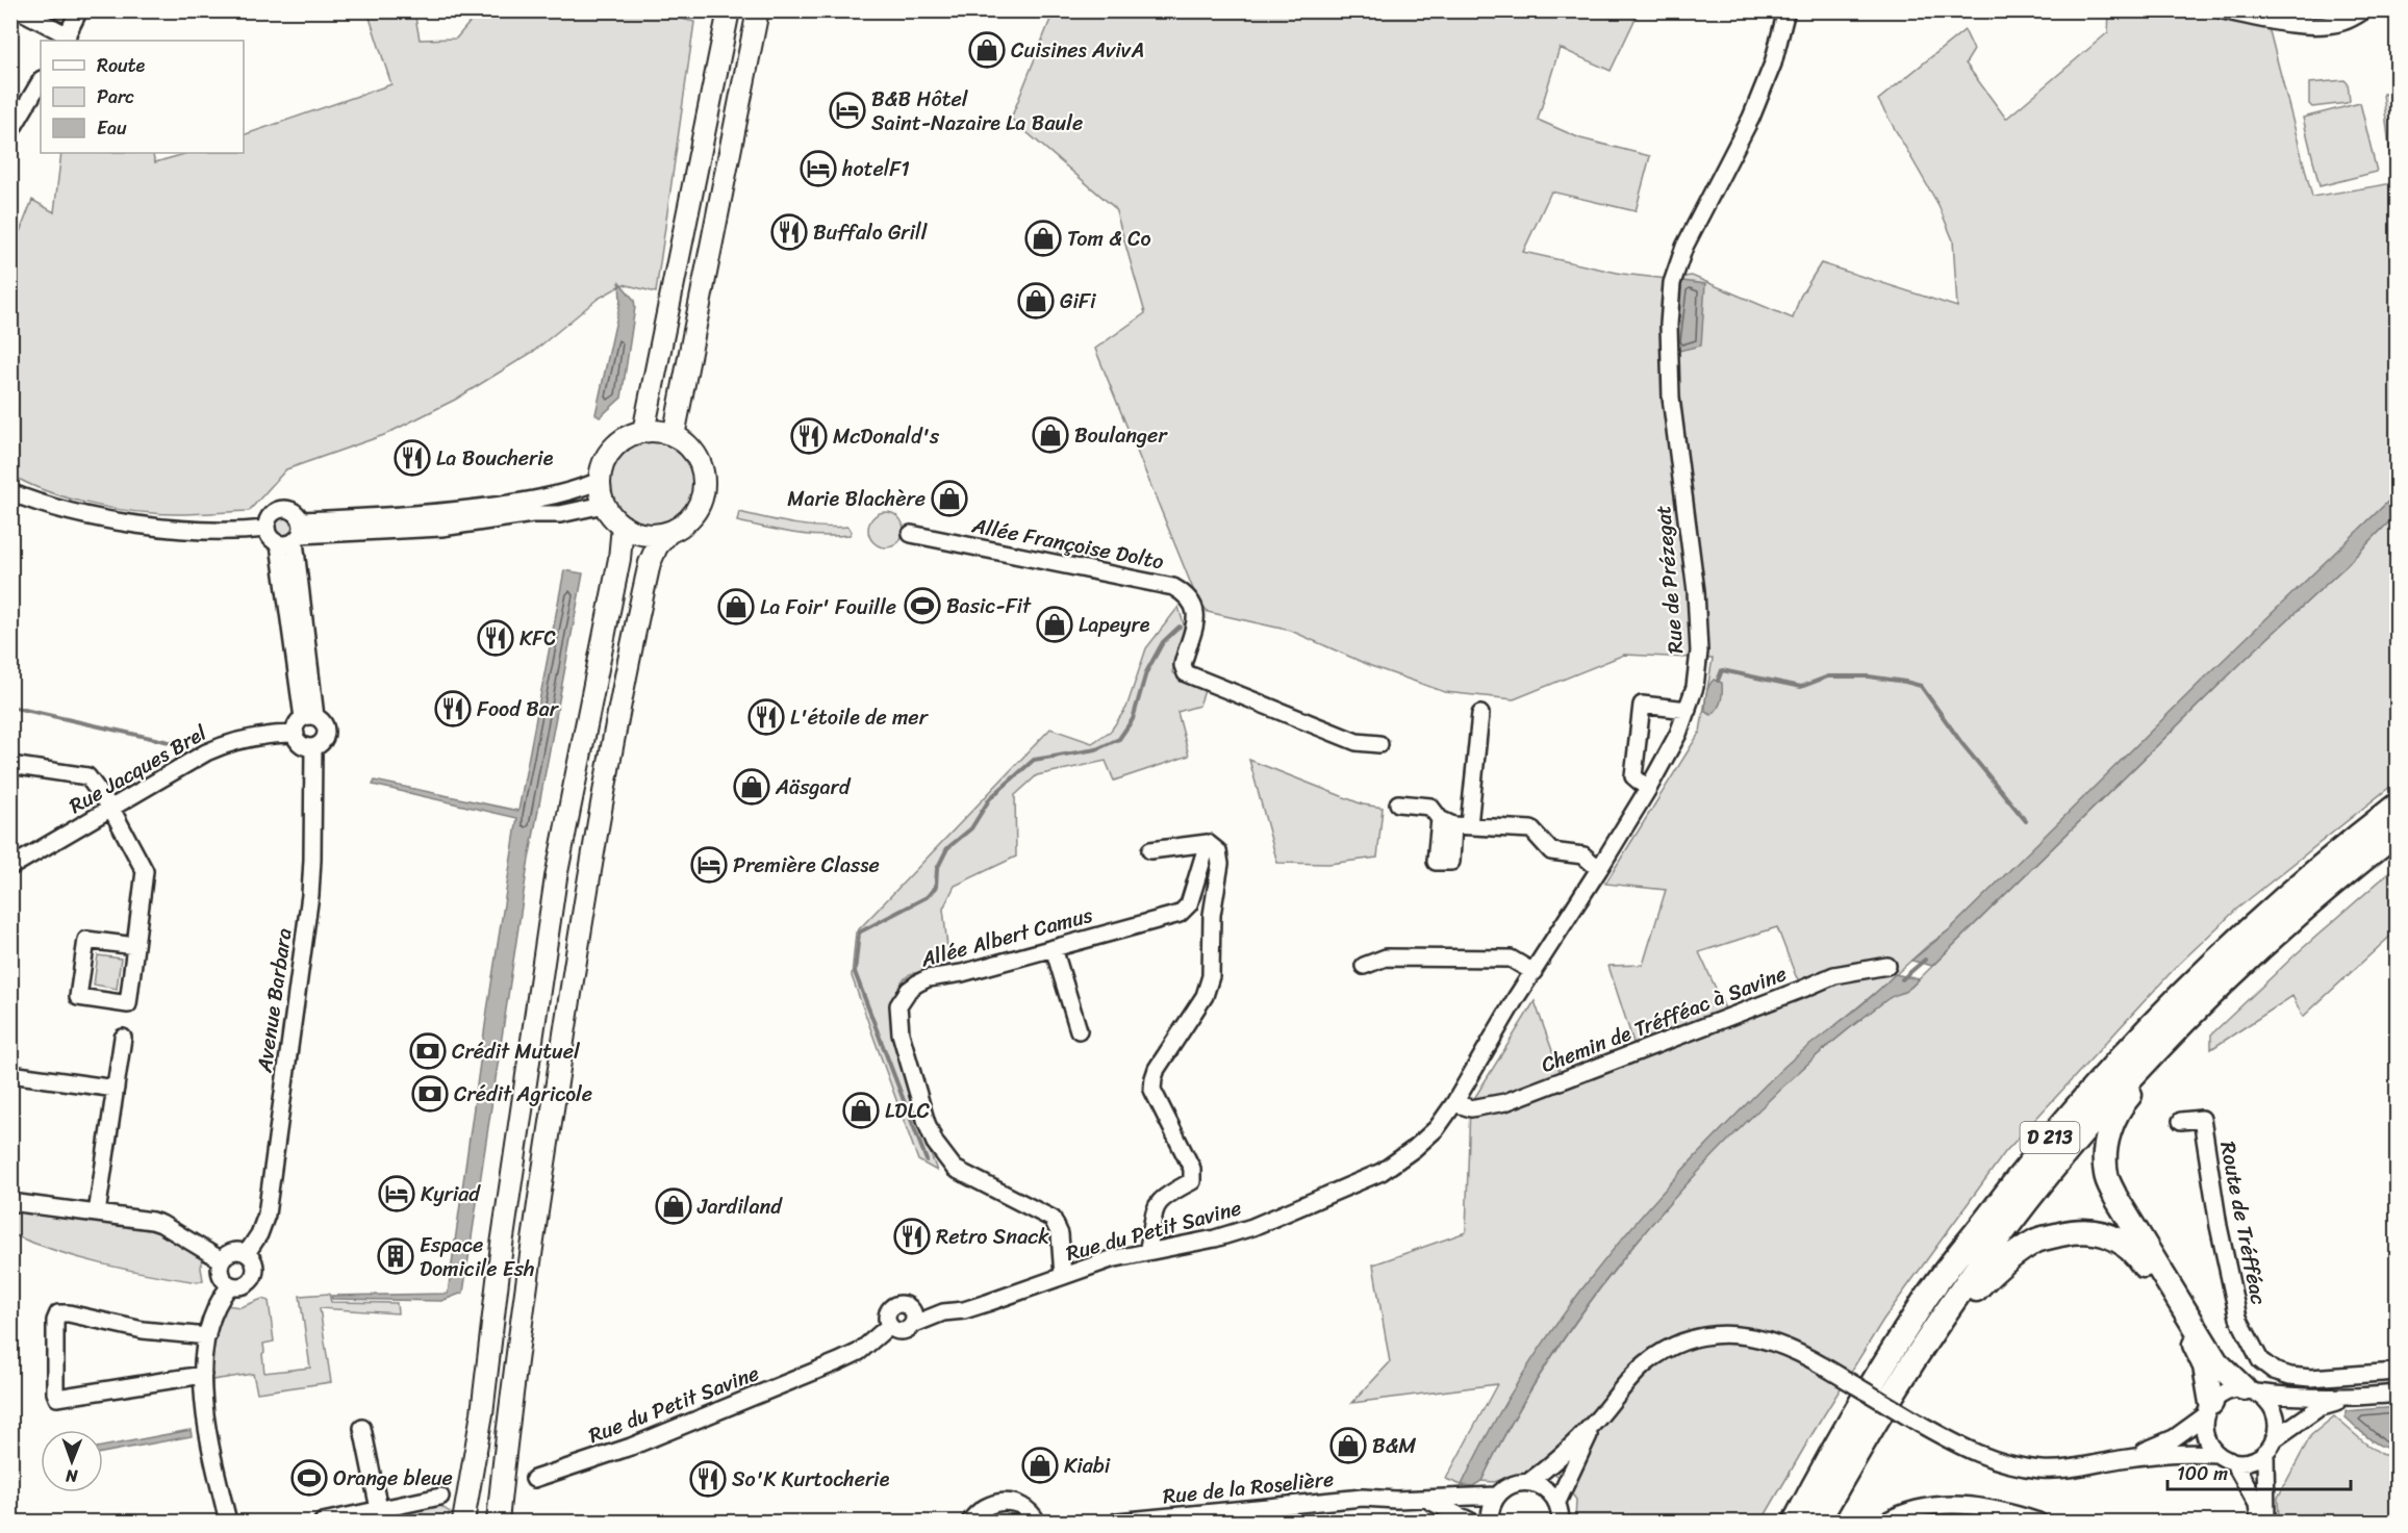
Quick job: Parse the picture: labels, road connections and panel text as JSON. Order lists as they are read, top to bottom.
{
  "streets": {
    "highway": ["D 213"],
    "street": [
      "Allée Françoise Dolto",
      "Rue de Prézegat",
      "Rue Jacques Brel",
      "Allée Albert Camus",
      "Avenue Barbara",
      "Chemin de Tréfféac à Savine",
      "Route de Tréfféac",
      "Rue du Petit Savine",
      "Rue de la Roselière"
    ]
  },
  "crossings": [
    ["Rue de Prézegat", "Chemin de Tréfféac à Savine"],
    ["Rue de Prézegat", "Rue du Petit Savine"],
    ["Rue Jacques Brel", "Avenue Barbara"],
    ["Allée Albert Camus", "Rue du Petit Savine"],
    ["Chemin de Tréfféac à Savine", "Rue du Petit Savine"]
  ],
  "places": {
    "shop": [
      "Cuisines AvivA",
      "Tom & Co",
      "GiFi",
      "Boulanger",
      "Marie Blachère",
      "La Foir' Fouille",
      "Lapeyre",
      "Aäsgard",
      "LDLC",
      "Jardiland",
      "B&M",
      "Kiabi"
    ],
    "hotel": [
      "B&B Hôtel Saint-Nazaire La Baule",
      "hotelF1",
      "Première Classe",
      "Kyriad"
    ],
    "restaurant": [
      "Buffalo Grill",
      "McDonald's",
      "La Boucherie",
      "KFC",
      "Food Bar",
      "L'étoile de mer",
      "Retro Snack",
      "So'K Kurtocherie"
    ],
    "sports": ["Basic-Fit", "Orange bleue"],
    "bank": ["Crédit Mutuel", "Crédit Agricole"],
    "building": ["Espace Domicile Esh"]
  },
  "legend": ["Route", "Parc", "Eau"],
  "scale_bar": "100 m",
  "north": "bottom"
}
